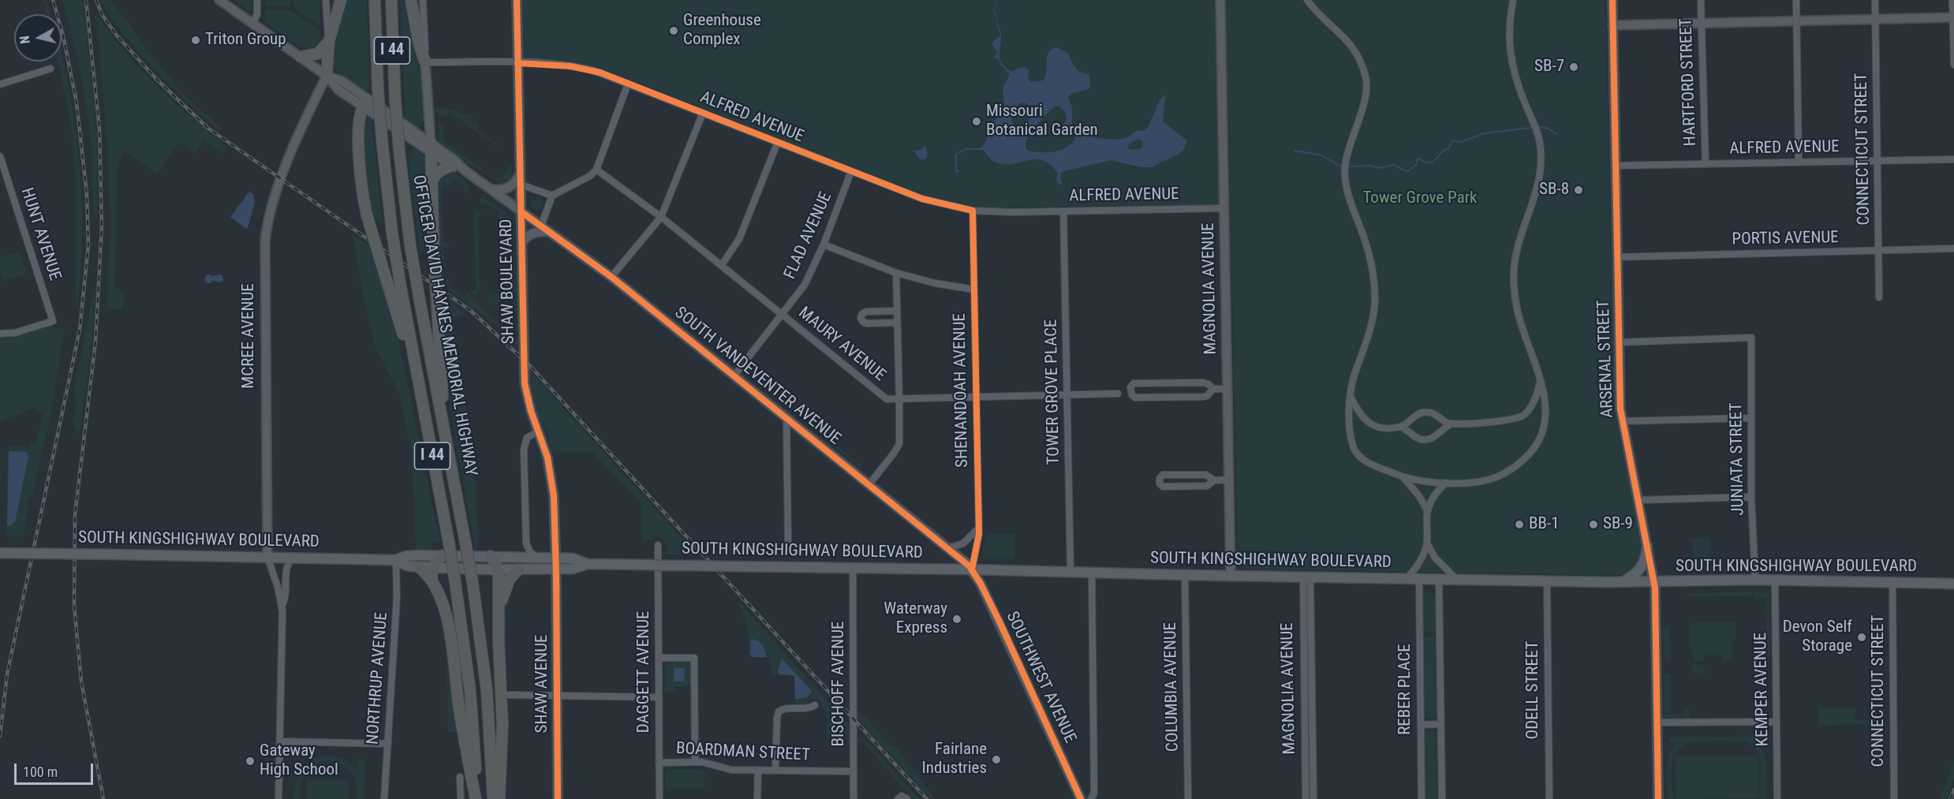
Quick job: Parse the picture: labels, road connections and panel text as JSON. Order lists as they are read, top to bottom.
{
  "streets": {
    "highway": ["I 44", "OFFICER DAVID HAYNES MEMORIAL HIGHWAY"],
    "main road": [
      "SHAW BOULEVARD",
      "MAGNOLIA AVENUE",
      "MCREE AVENUE",
      "ARSENAL STREET",
      "SOUTH VANDEVENTER AVENUE",
      "SOUTH KINGSHIGHWAY BOULEVARD",
      "SOUTHWEST AVENUE",
      "SHAW AVENUE"
    ],
    "street": [
      "HARTFORD STREET",
      "ALFRED AVENUE",
      "CONNECTICUT STREET",
      "HUNT AVENUE",
      "FLAD AVENUE",
      "PORTIS AVENUE",
      "MAURY AVENUE",
      "SHENANDOAH AVENUE",
      "TOWER GROVE PLACE",
      "JUNIATA STREET",
      "DAGGETT AVENUE",
      "NORTHRUP AVENUE",
      "BISCHOFF AVENUE",
      "COLUMBIA AVENUE",
      "REBER PLACE",
      "KEMPER AVENUE",
      "ODELL STREET",
      "BOARDMAN STREET"
    ]
  },
  "crossings": [
    ["HARTFORD STREET", "ALFRED AVENUE"],
    ["ALFRED AVENUE", "CONNECTICUT STREET"],
    ["ALFRED AVENUE", "FLAD AVENUE"],
    ["ALFRED AVENUE", "SHAW BOULEVARD"],
    ["ALFRED AVENUE", "MAGNOLIA AVENUE"],
    ["ALFRED AVENUE", "ARSENAL STREET"],
    ["ALFRED AVENUE", "SHENANDOAH AVENUE"],
    ["ALFRED AVENUE", "TOWER GROVE PLACE"],
    ["CONNECTICUT STREET", "PORTIS AVENUE"],
    ["CONNECTICUT STREET", "SOUTH KINGSHIGHWAY BOULEVARD"],
    ["FLAD AVENUE", "MAURY AVENUE"],
    ["FLAD AVENUE", "SOUTH VANDEVENTER AVENUE"],
    ["PORTIS AVENUE", "ARSENAL STREET"],
    ["SHAW BOULEVARD", "SOUTH VANDEVENTER AVENUE"],
    ["SHAW BOULEVARD", "SOUTH KINGSHIGHWAY BOULEVARD"],
    ["SHAW BOULEVARD", "SHAW AVENUE"],
    ["MAGNOLIA AVENUE", "SOUTH KINGSHIGHWAY BOULEVARD"],
    ["MCREE AVENUE", "SOUTH VANDEVENTER AVENUE"],
    ["MCREE AVENUE", "SOUTH KINGSHIGHWAY BOULEVARD"],
    ["MAURY AVENUE", "SHENANDOAH AVENUE"],
    ["MAURY AVENUE", "TOWER GROVE PLACE"],
    ["ARSENAL STREET", "JUNIATA STREET"],
    ["ARSENAL STREET", "SOUTH KINGSHIGHWAY BOULEVARD"],
    ["SOUTH VANDEVENTER AVENUE", "SHENANDOAH AVENUE"],
    ["SOUTH VANDEVENTER AVENUE", "SOUTH KINGSHIGHWAY BOULEVARD"],
    ["SOUTH VANDEVENTER AVENUE", "SOUTHWEST AVENUE"],
    ["SHENANDOAH AVENUE", "SOUTH KINGSHIGHWAY BOULEVARD"],
    ["SHENANDOAH AVENUE", "SOUTHWEST AVENUE"],
    ["TOWER GROVE PLACE", "SOUTH KINGSHIGHWAY BOULEVARD"],
    ["JUNIATA STREET", "SOUTH KINGSHIGHWAY BOULEVARD"],
    ["SOUTH KINGSHIGHWAY BOULEVARD", "SOUTHWEST AVENUE"],
    ["SOUTH KINGSHIGHWAY BOULEVARD", "NORTHRUP AVENUE"],
    ["SOUTH KINGSHIGHWAY BOULEVARD", "SHAW AVENUE"],
    ["SOUTH KINGSHIGHWAY BOULEVARD", "BISCHOFF AVENUE"],
    ["SOUTH KINGSHIGHWAY BOULEVARD", "COLUMBIA AVENUE"],
    ["SOUTH KINGSHIGHWAY BOULEVARD", "REBER PLACE"],
    ["SOUTH KINGSHIGHWAY BOULEVARD", "KEMPER AVENUE"],
    ["SOUTH KINGSHIGHWAY BOULEVARD", "ODELL STREET"],
    ["DAGGETT AVENUE", "BOARDMAN STREET"],
    ["BISCHOFF AVENUE", "BOARDMAN STREET"]
  ],
  "parks": ["Tower Grove Park"],
  "places": [
    "Greenhouse Complex",
    "Triton Group",
    "SB-7",
    "Missouri Botanical Garden",
    "SB-8",
    "BB-1",
    "SB-9",
    "Waterway Express",
    "Devon Self Storage",
    "Fairlane Industries",
    "Gateway High School"
  ],
  "scale_bar": "100 m",
  "north": "left"
}
